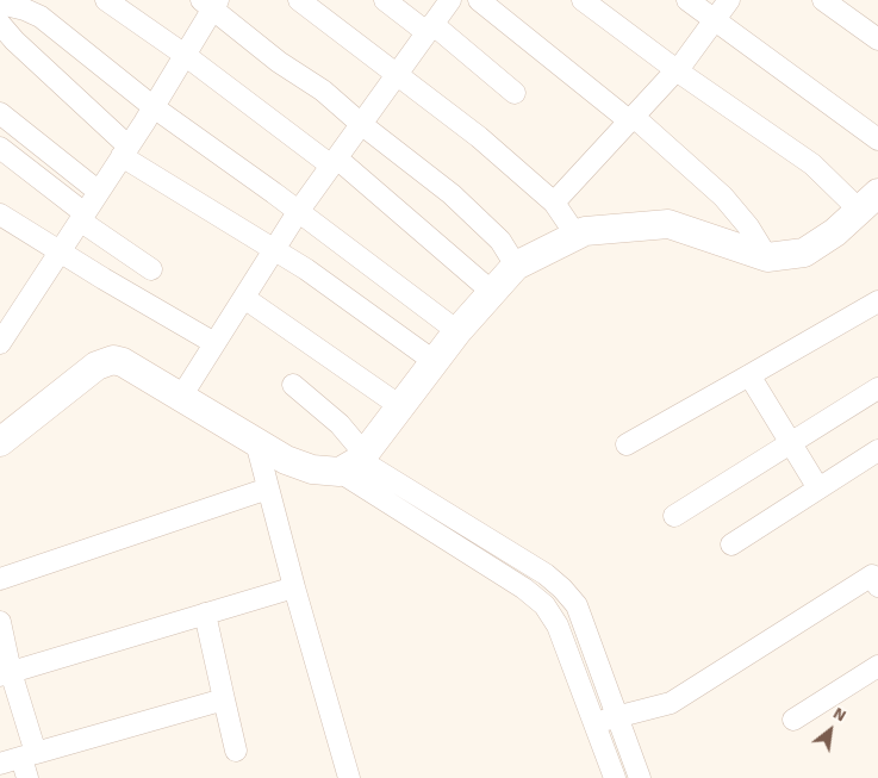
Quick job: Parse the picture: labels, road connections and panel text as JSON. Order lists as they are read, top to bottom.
{
  "north": "top right"
}
